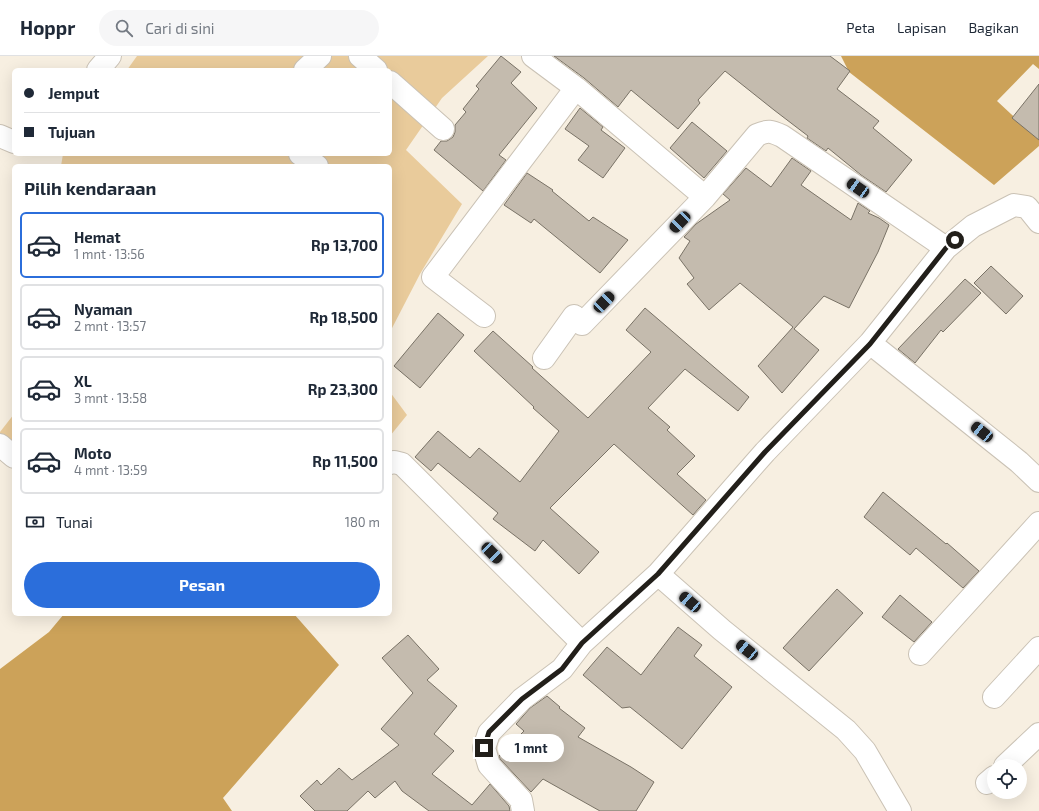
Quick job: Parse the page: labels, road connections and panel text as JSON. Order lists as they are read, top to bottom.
{
  "page": {
    "header": "Hoppr",
    "search": "Cari di sini",
    "nav": ["Peta", "Lapisan", "Bagikan"],
    "banner": ["Jemput", "Tujuan"],
    "heading": "Pilih kendaraan",
    "list": [
      {
        "name": "Hemat",
        "note": "1 mnt · 13:56",
        "value": "Rp 13,700"
      },
      {
        "name": "Nyaman",
        "note": "2 mnt · 13:57",
        "value": "Rp 18,500"
      },
      {
        "name": "XL",
        "note": "3 mnt · 13:58",
        "value": "Rp 23,300"
      },
      {
        "name": "Moto",
        "note": "4 mnt · 13:59",
        "value": "Rp 11,500"
      }
    ],
    "pay": ["Tunai", "180 m"],
    "buttons": "Pesan",
    "bubble": "1 mnt"
  }
}
